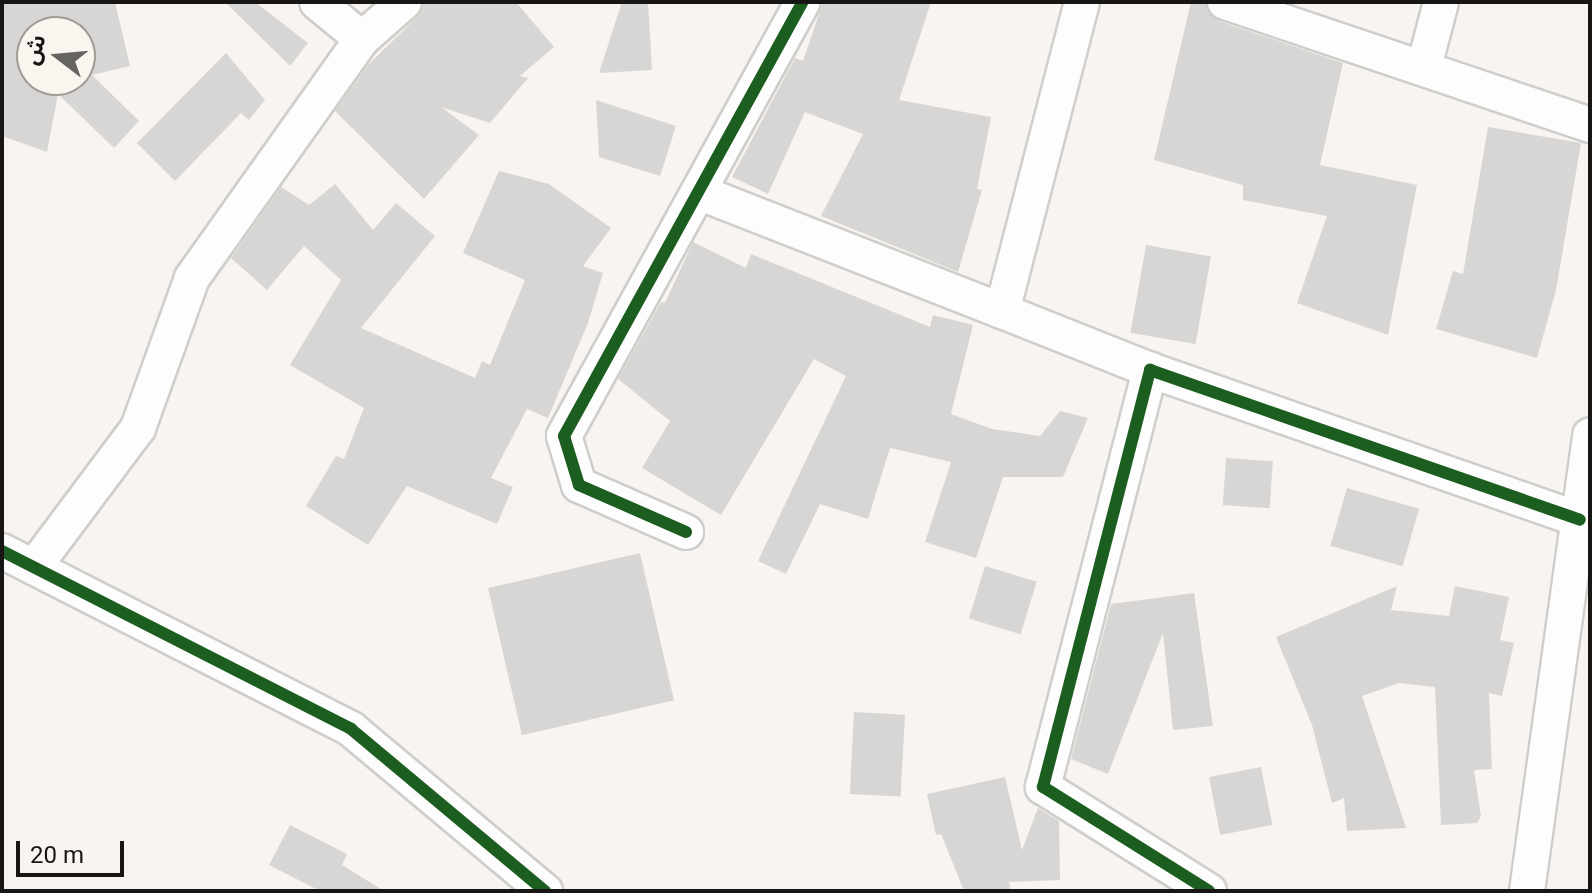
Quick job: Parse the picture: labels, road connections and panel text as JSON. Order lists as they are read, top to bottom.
{
  "scale_bar": "20 m",
  "north": "left"
}
